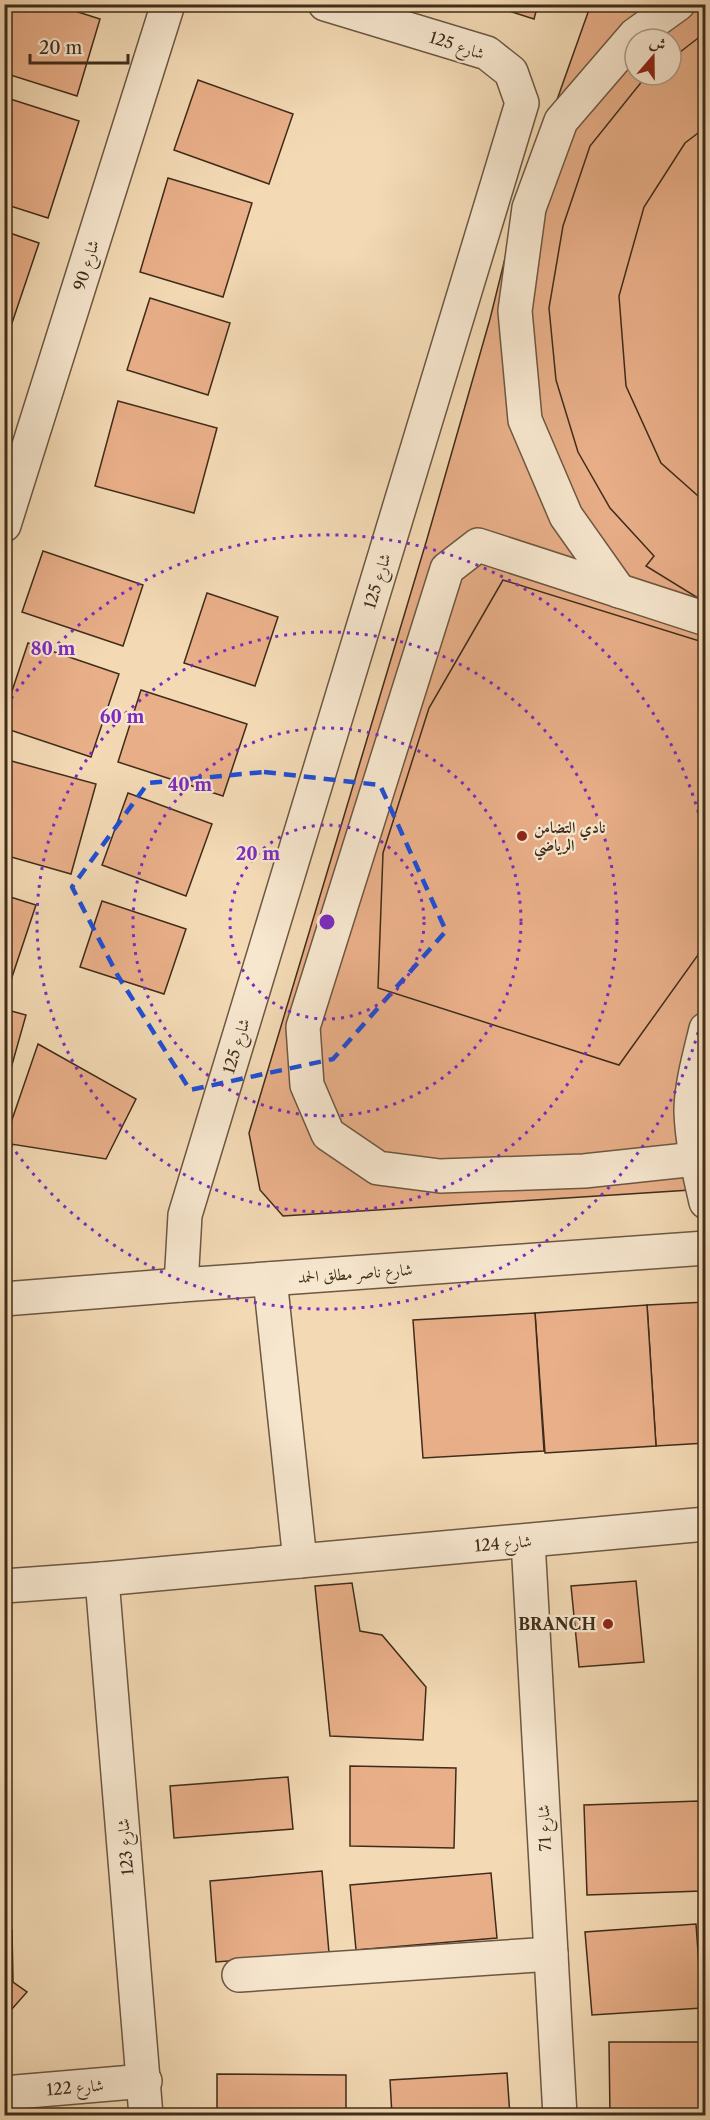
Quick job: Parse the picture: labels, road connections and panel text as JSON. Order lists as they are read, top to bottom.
{
  "streets": {
    "street": [
      "شارع 125",
      "شارع 90",
      "شارع ناصر مطلق الحمد",
      "شارع 124",
      "شارع 71",
      "شارع 123",
      "شارع 122"
    ]
  },
  "crossings": [
    ["شارع 125", "شارع ناصر مطلق الحمد"],
    ["شارع 124", "شارع 71"],
    ["شارع 124", "شارع 123"],
    ["شارع 123", "شارع 122"]
  ],
  "places": ["نادي التضامن الرياضي", "BRANCH"],
  "scale_bar": "20 m",
  "north": "top",
  "rings": [
    "80 m",
    "60 m",
    "40 m",
    "20 m"
  ]
}
